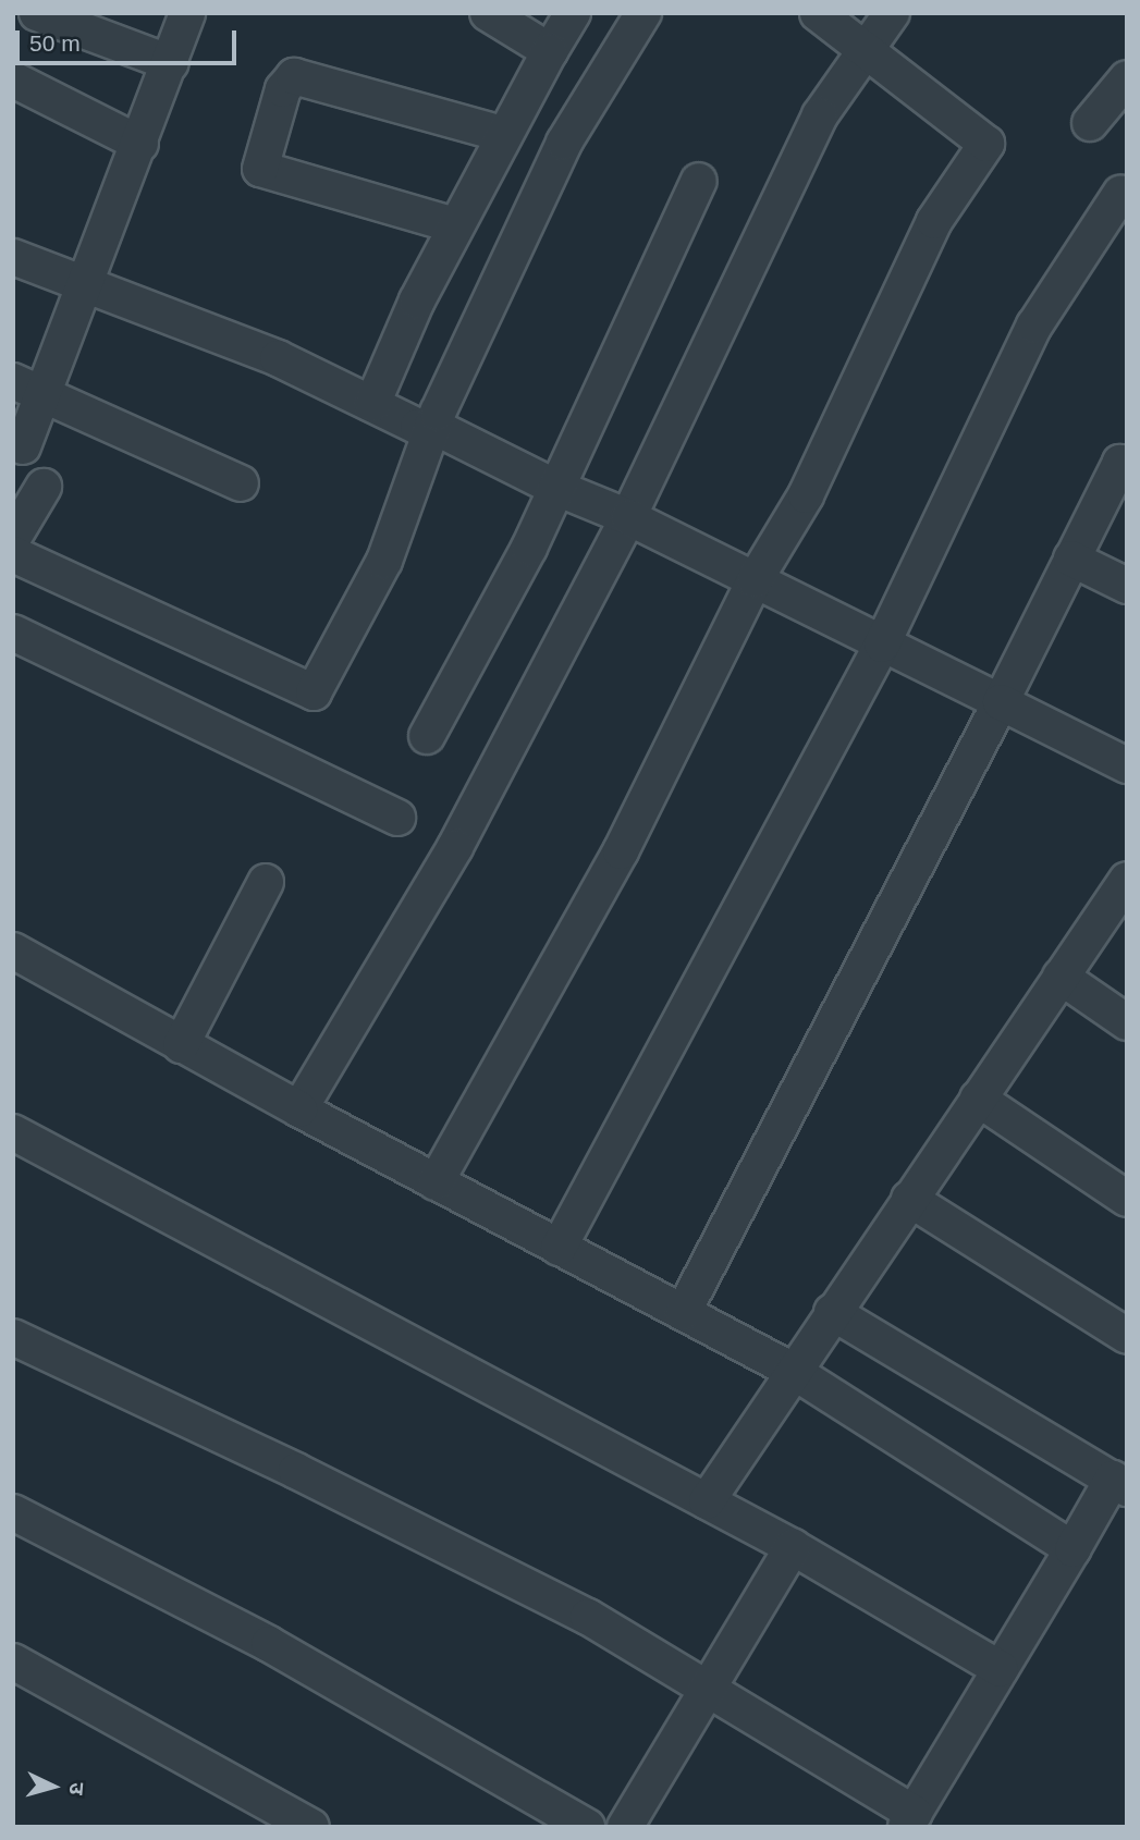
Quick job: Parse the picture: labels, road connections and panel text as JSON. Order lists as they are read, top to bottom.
{
  "scale_bar": "50 m",
  "north": "right"
}
